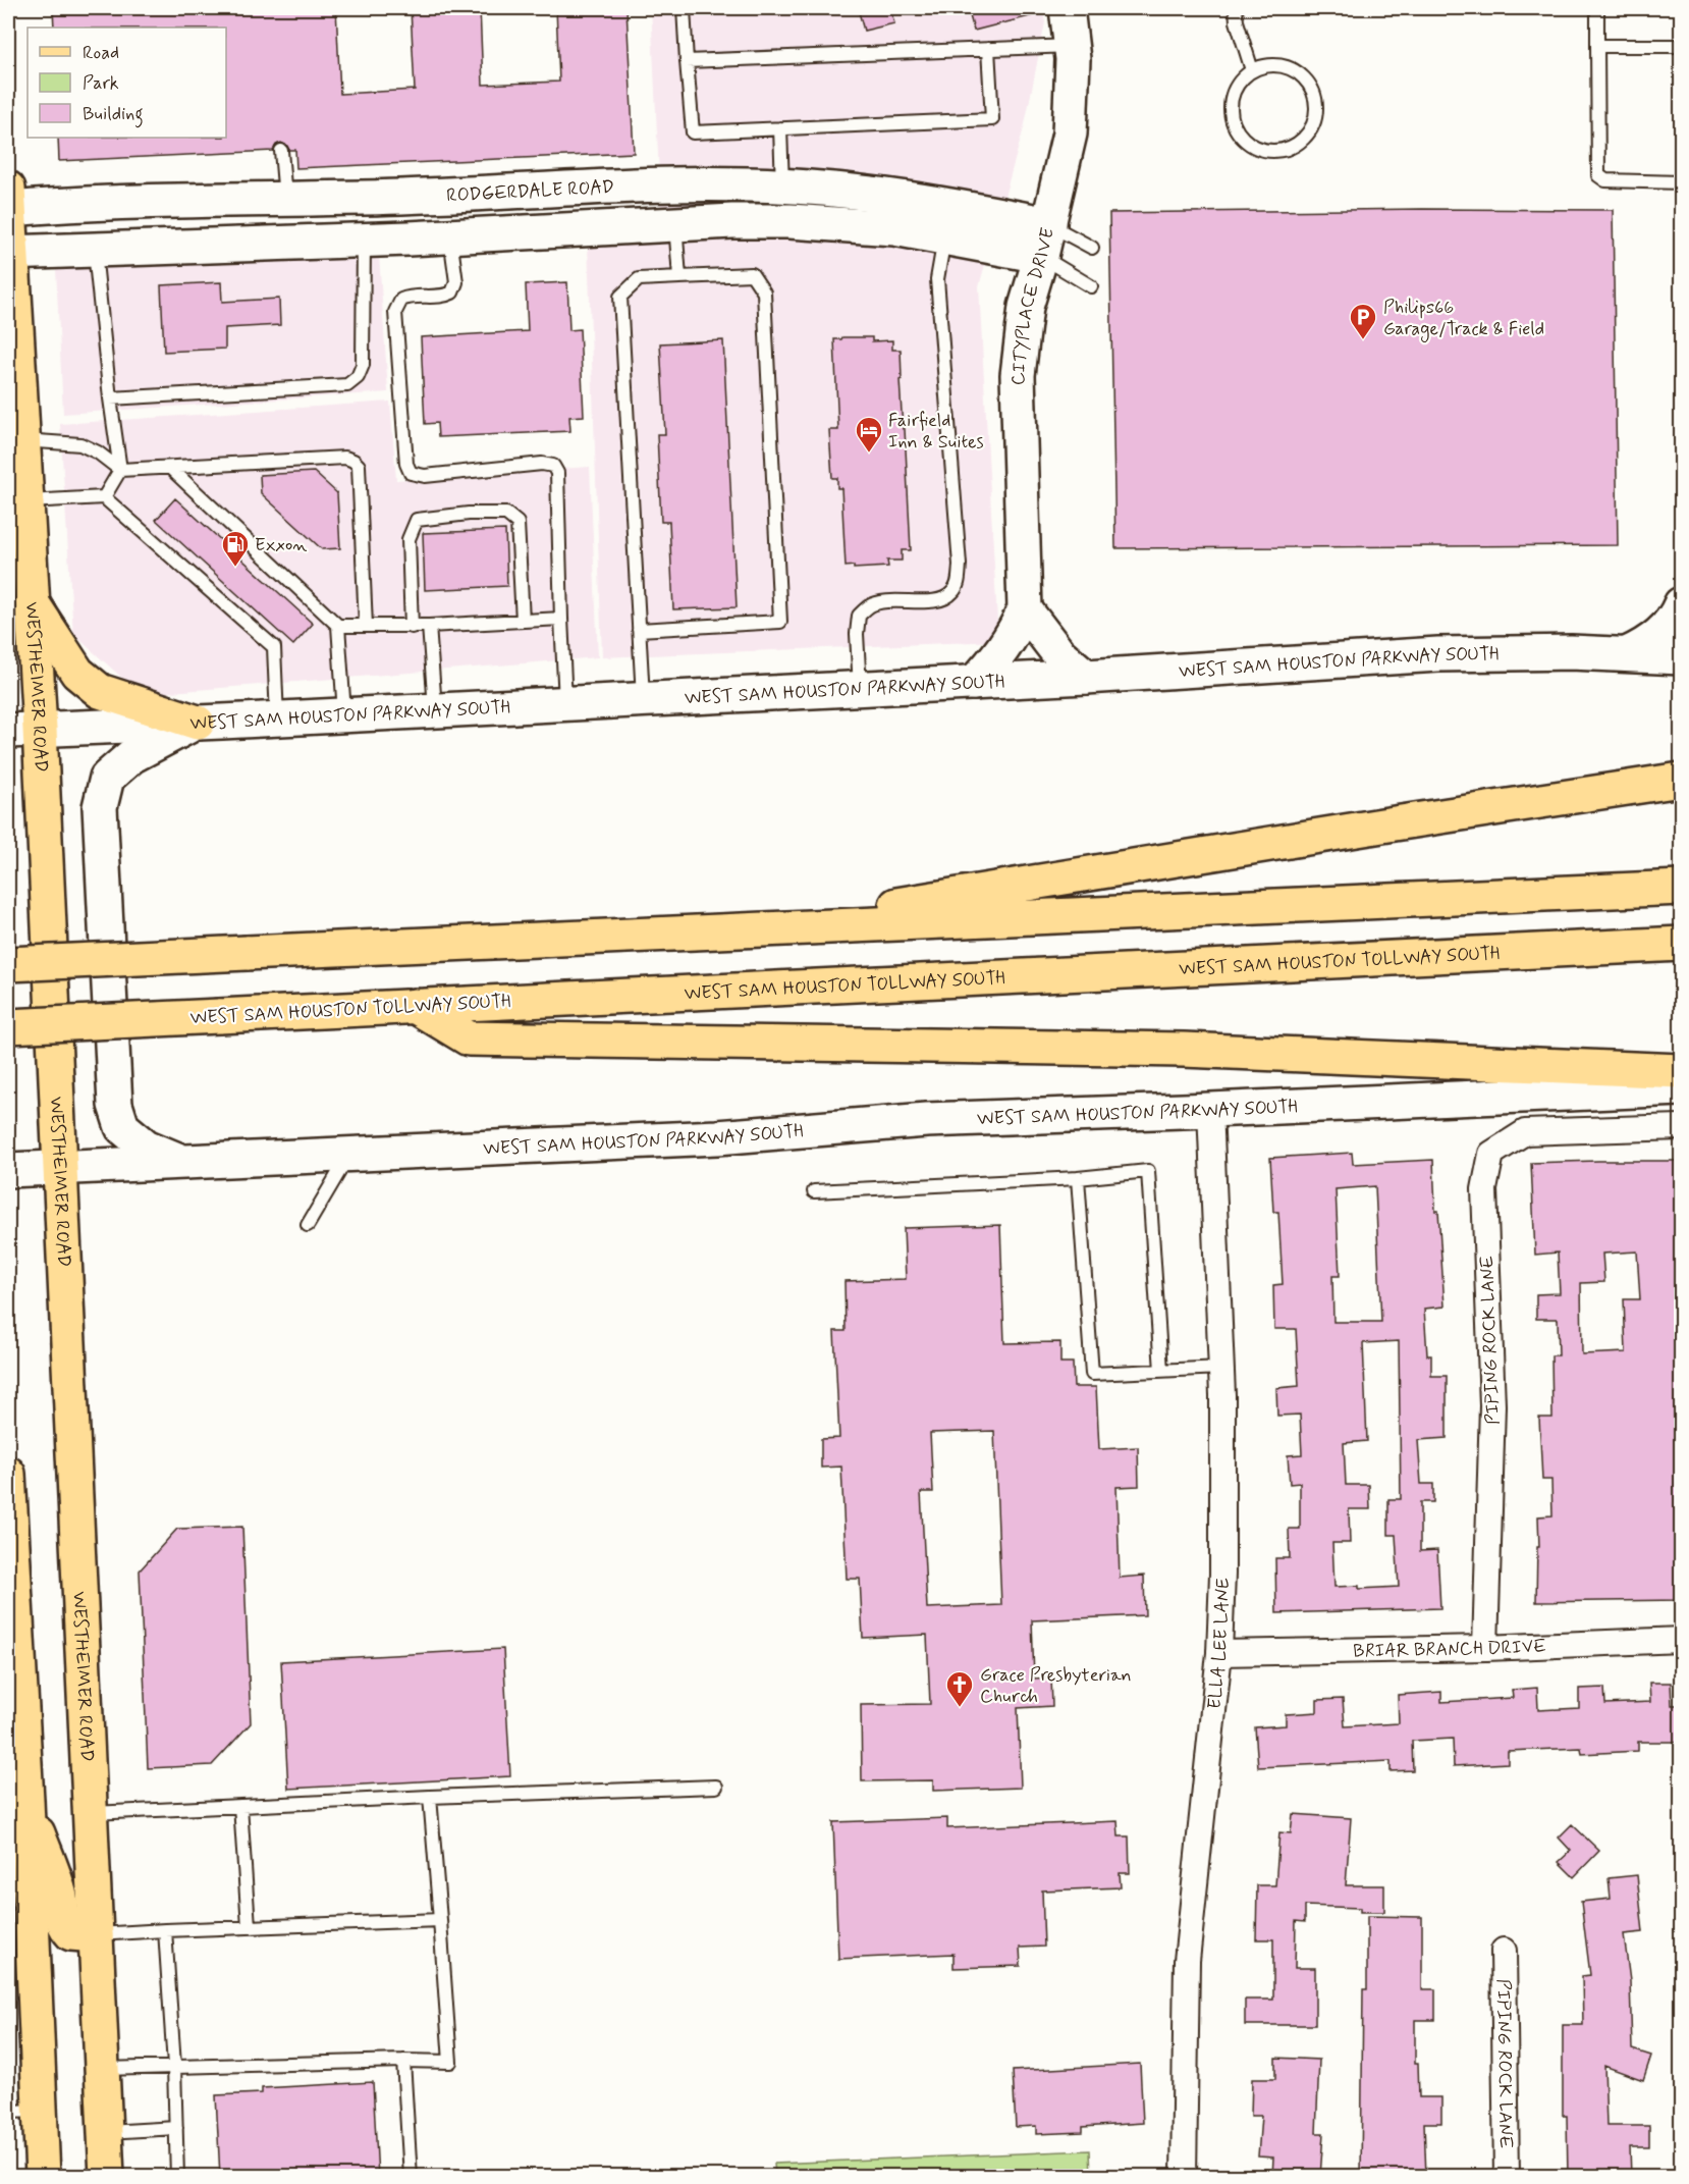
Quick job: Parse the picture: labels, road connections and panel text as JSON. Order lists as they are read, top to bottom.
{
  "streets": {
    "main road": [
      "RODGERDALE ROAD",
      "CITYPLACE DRIVE",
      "WEST SAM HOUSTON PARKWAY SOUTH",
      "WESTHEIMER ROAD",
      "WEST SAM HOUSTON TOLLWAY SOUTH"
    ],
    "street": ["PIPING ROCK LANE", "ELLA LEE LANE", "BRIAR BRANCH DRIVE"]
  },
  "crossings": [
    ["RODGERDALE ROAD", "CITYPLACE DRIVE"],
    ["RODGERDALE ROAD", "WESTHEIMER ROAD"],
    ["CITYPLACE DRIVE", "WEST SAM HOUSTON PARKWAY SOUTH"],
    ["WEST SAM HOUSTON PARKWAY SOUTH", "WESTHEIMER ROAD"],
    ["WEST SAM HOUSTON PARKWAY SOUTH", "ELLA LEE LANE"],
    ["PIPING ROCK LANE", "BRIAR BRANCH DRIVE"],
    ["ELLA LEE LANE", "BRIAR BRANCH DRIVE"]
  ],
  "places": {
    "parking": ["Philips66 Garage/Track & Field"],
    "hotel": ["Fairfield Inn & Suites"],
    "fuel station": ["Exxon"],
    "church": ["Grace Presbyterian Church"]
  },
  "legend": ["Road", "Park", "Building"]
}
